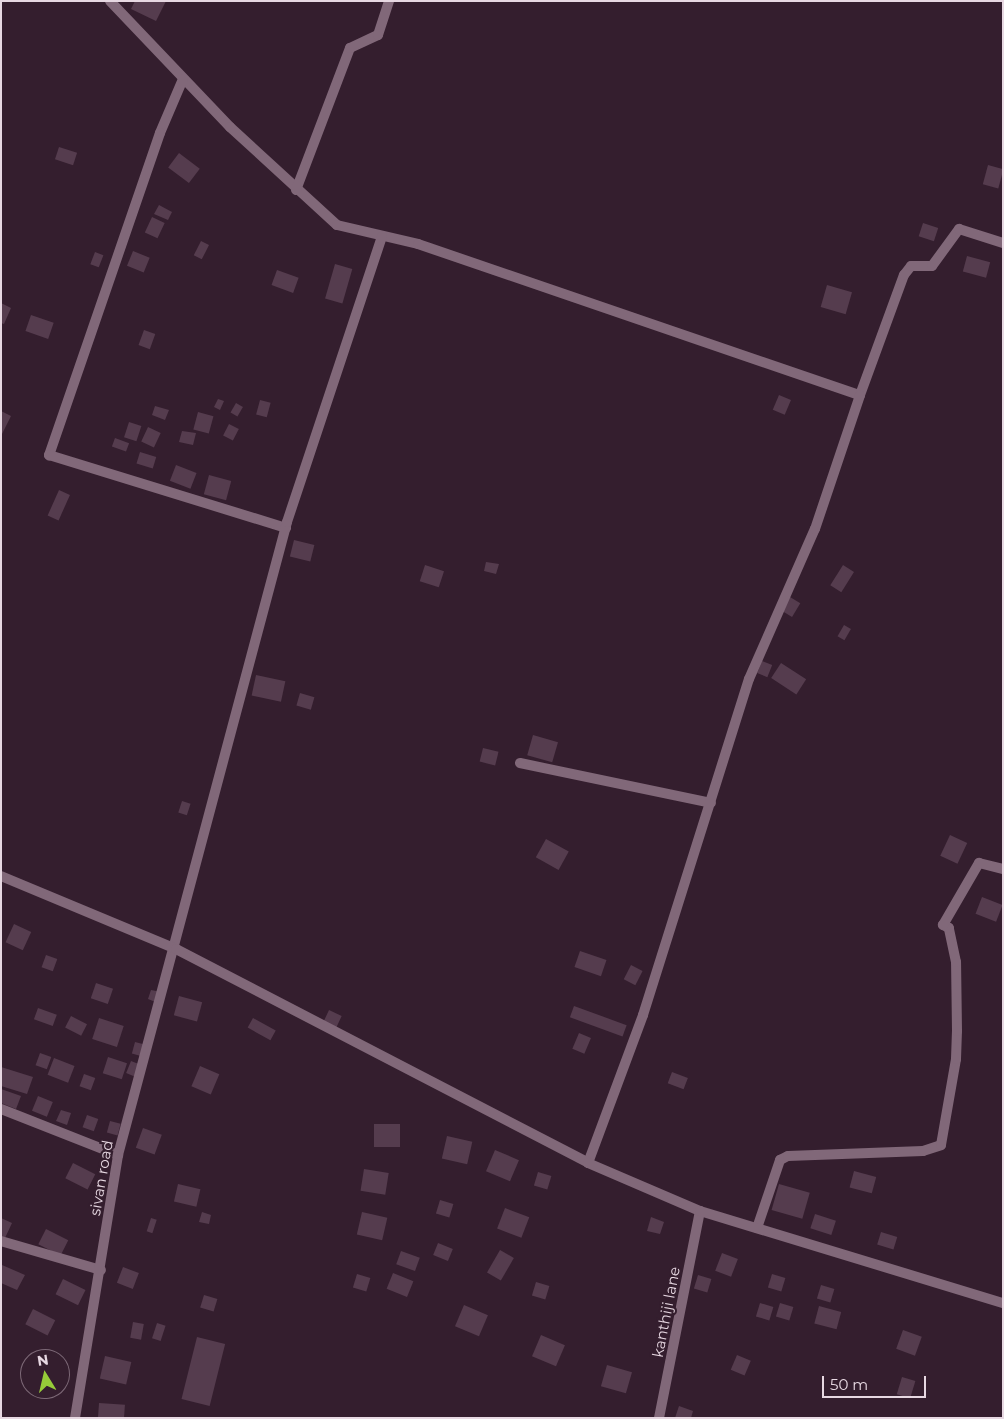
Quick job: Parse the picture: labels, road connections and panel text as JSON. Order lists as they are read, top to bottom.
{
  "streets": {
    "street": ["sivan road", "kanthiji lane"]
  },
  "scale_bar": "50 m",
  "north": "top"
}
